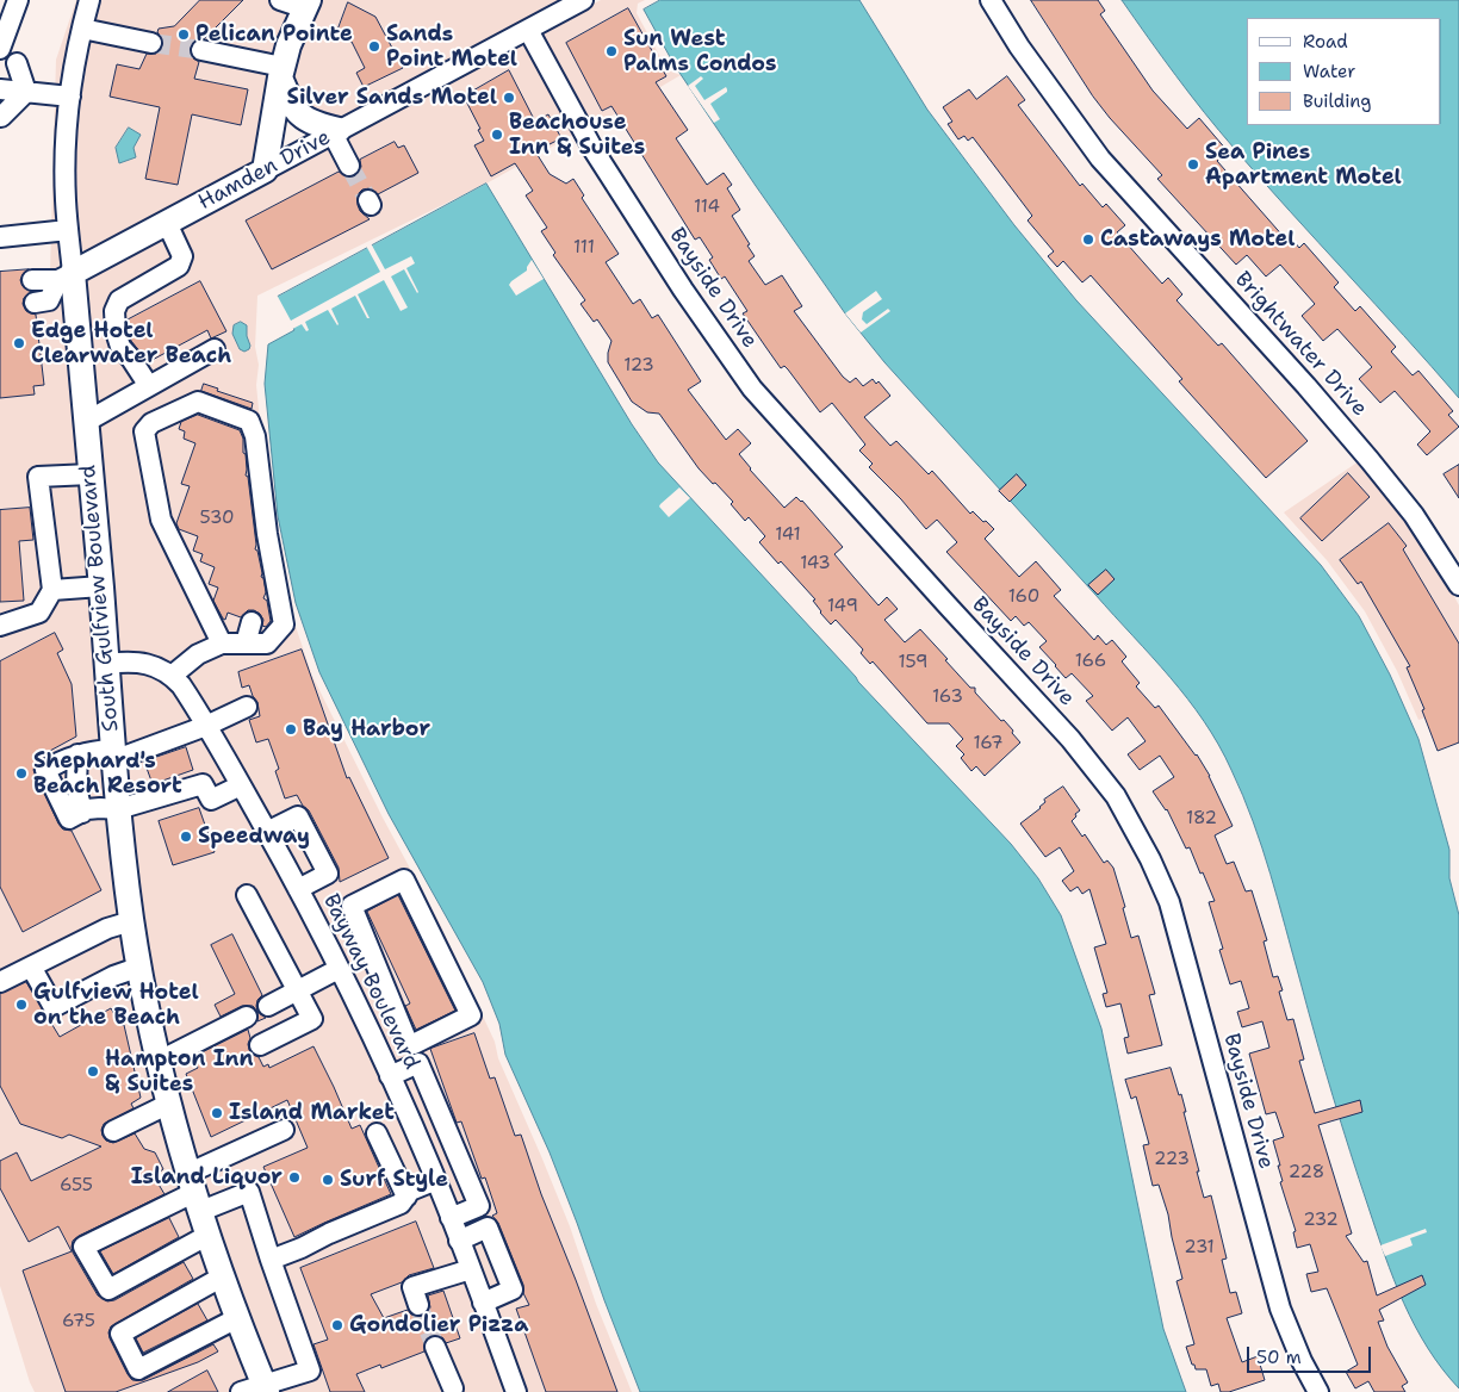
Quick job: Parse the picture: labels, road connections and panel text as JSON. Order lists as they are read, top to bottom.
{
  "streets": {
    "main road": ["Hamden Drive", "South Gulfview Boulevard"],
    "street": ["Bayside Drive", "Brightwater Drive", "Bayway Boulevard"]
  },
  "crossings": [
    ["Hamden Drive", "Bayside Drive"],
    ["Hamden Drive", "South Gulfview Boulevard"],
    ["South Gulfview Boulevard", "Bayway Boulevard"]
  ],
  "places": [
    "Pelican Pointe",
    "Sands Point Motel",
    "Sun West Palms Condos",
    "Silver Sands Motel",
    "Beachouse Inn & Suites",
    "Sea Pines Apartment Motel",
    "Castaways Motel",
    "Edge Hotel Clearwater Beach",
    "Bay Harbor",
    "Shephard's Beach Resort",
    "Speedway",
    "Gulfview Hotel on the Beach",
    "Hampton Inn & Suites",
    "Island Market",
    "Island Liquor",
    "Surf Style",
    "Gondolier Pizza"
  ],
  "house_numbers": [
    "114",
    "111",
    "123",
    "530",
    "141",
    "143",
    "160",
    "149",
    "166",
    "159",
    "163",
    "167",
    "182",
    "223",
    "228",
    "655",
    "232",
    "231",
    "675"
  ],
  "legend": ["Road", "Water", "Building"],
  "scale_bar": "50 m"
}
